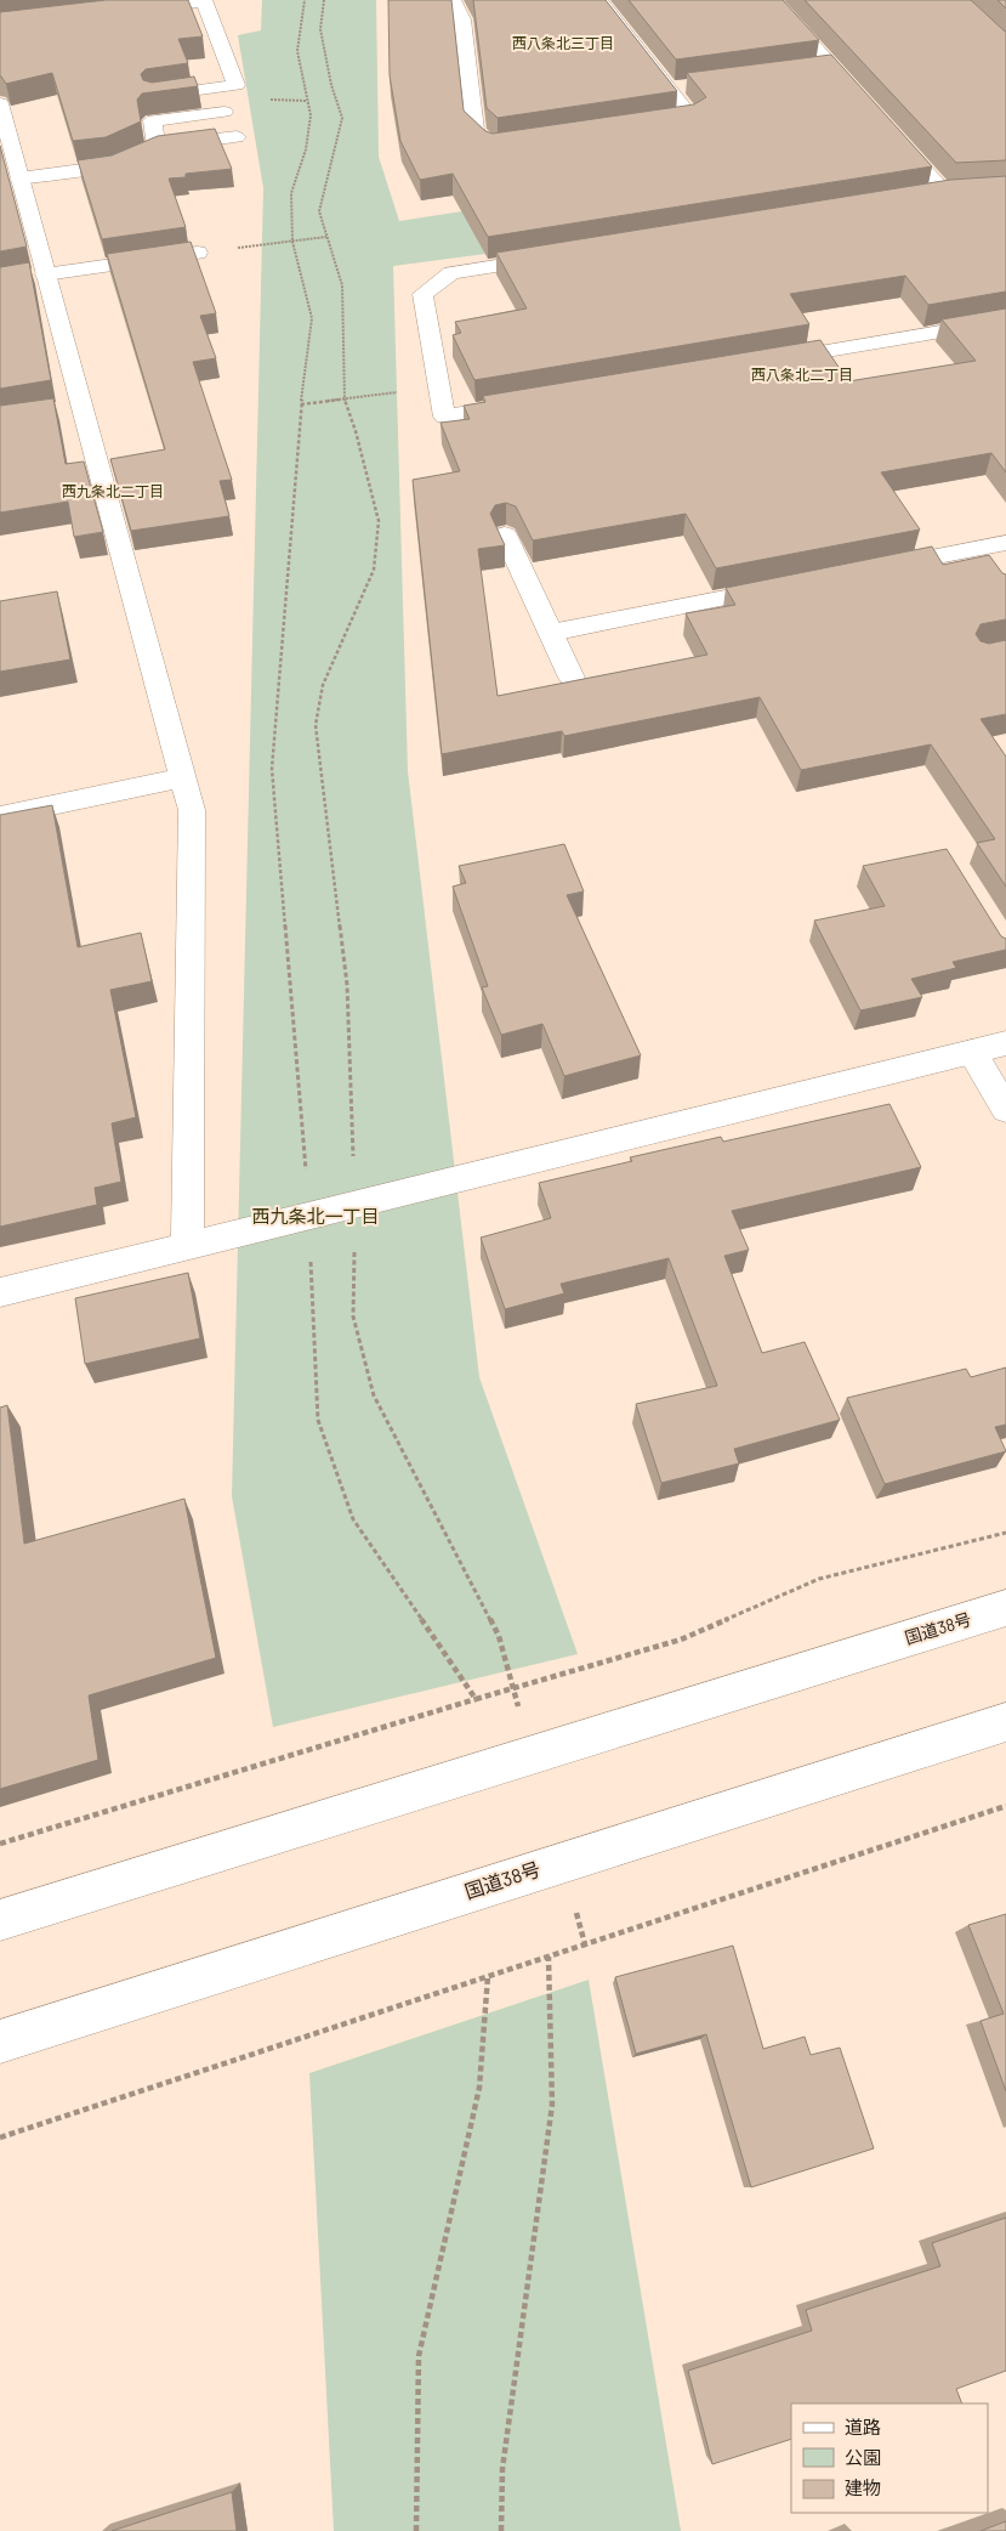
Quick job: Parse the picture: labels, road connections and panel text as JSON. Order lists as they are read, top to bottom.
{
  "streets": {
    "main road": ["国道38号"]
  },
  "districts": [
    "西八条北三丁目",
    "西八条北二丁目",
    "西九条北二丁目",
    "西九条北一丁目"
  ],
  "legend": ["道路", "公園", "建物"]
}
